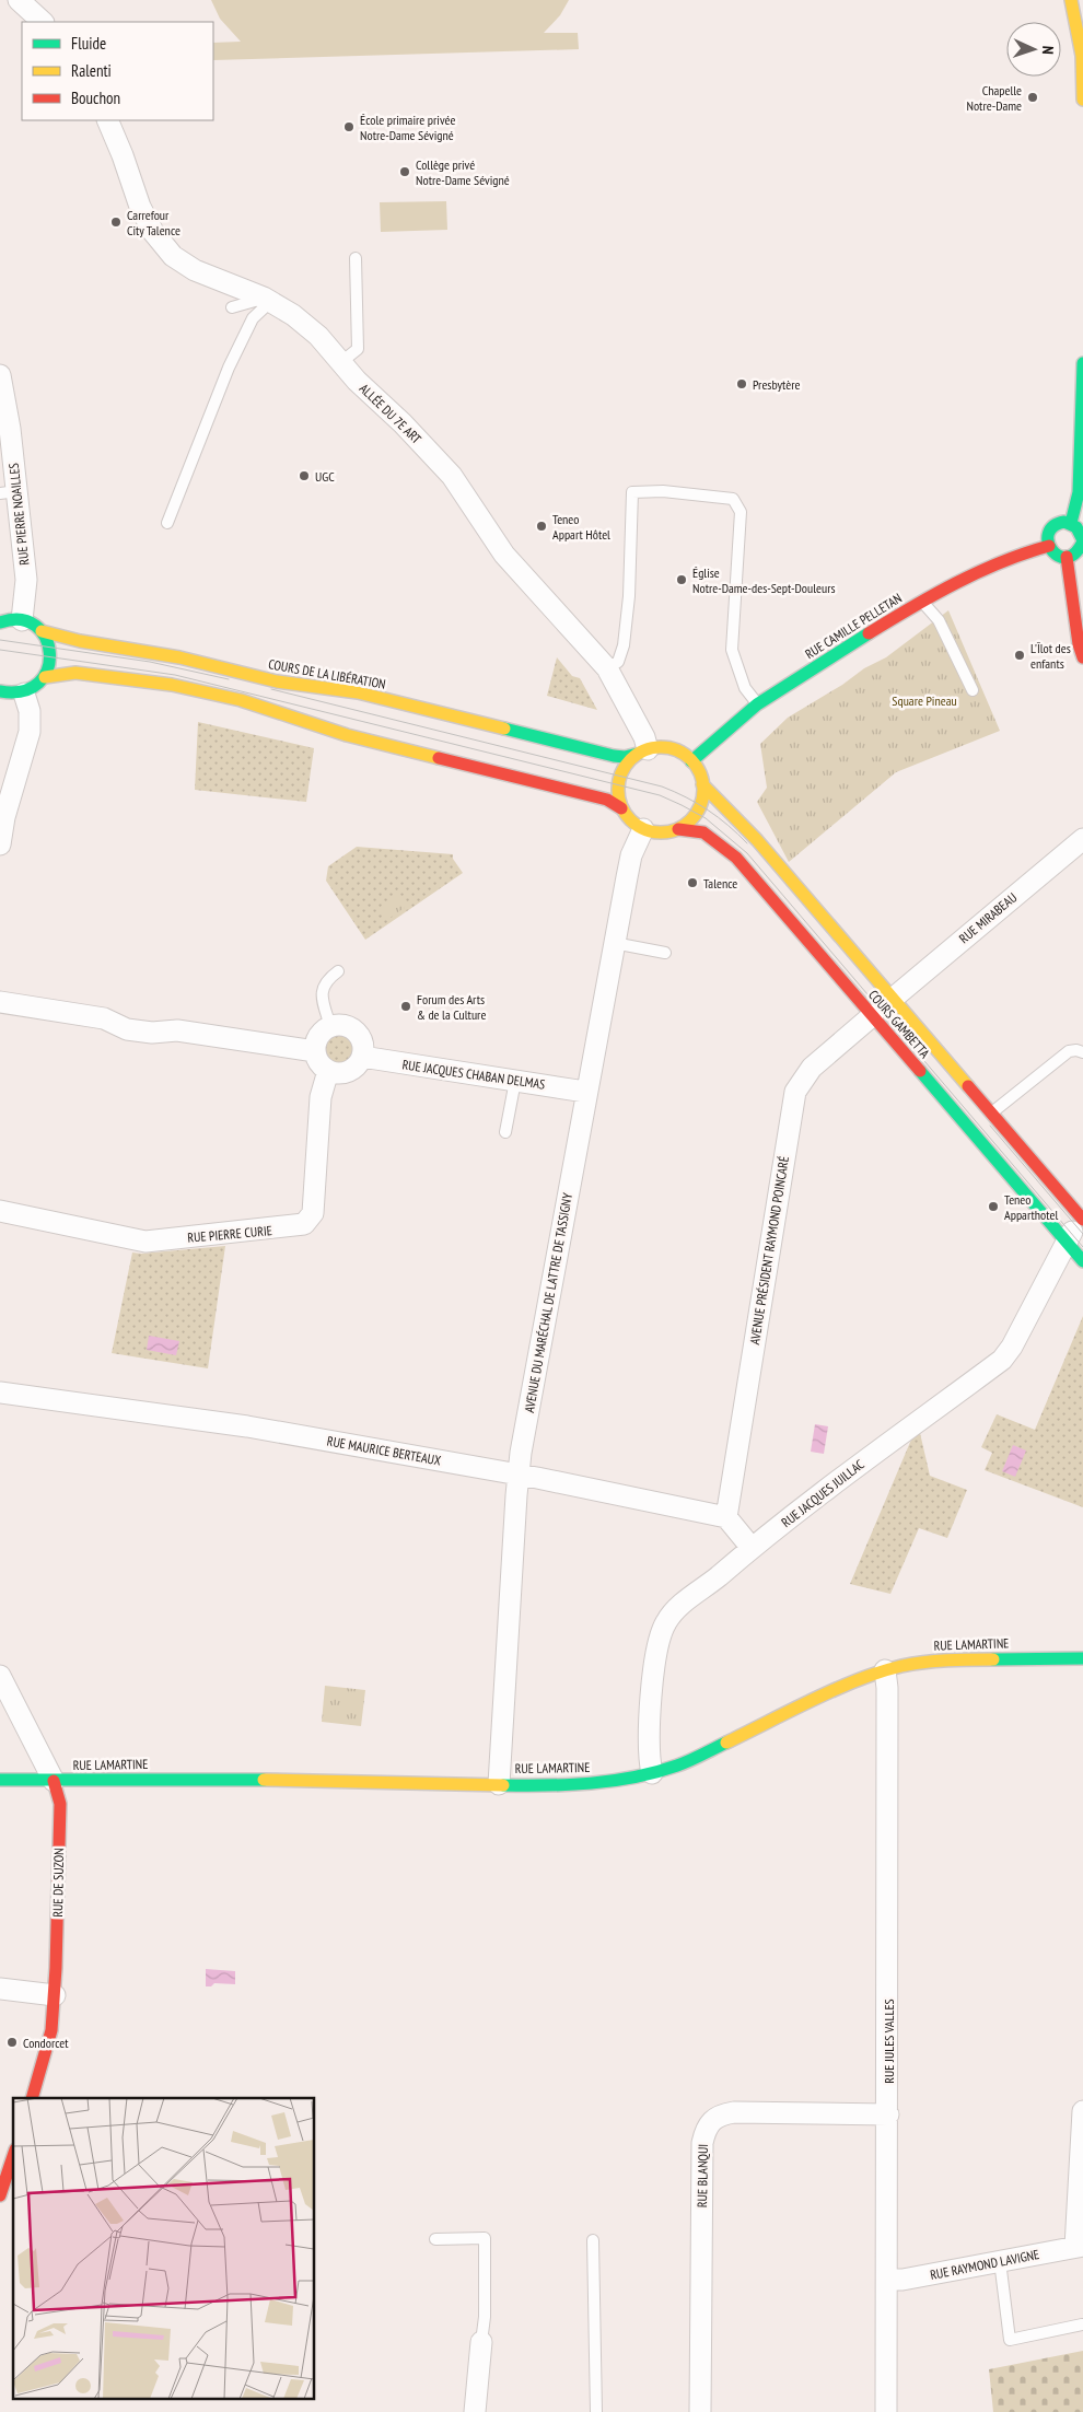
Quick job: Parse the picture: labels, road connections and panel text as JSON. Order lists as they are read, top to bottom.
{
  "streets": {
    "main road": [
      "RUE CAMILLE PELLETAN",
      "COURS DE LA LIBÉRATION",
      "COURS GAMBETTA",
      "RUE LAMARTINE",
      "RUE DE SUZON"
    ],
    "street": [
      "ALLÉE DU 7E ART",
      "RUE PIERRE NOAILLES",
      "RUE MIRABEAU",
      "RUE JACQUES CHABAN DELMAS",
      "RUE PIERRE CURIE",
      "AVENUE PRÉSIDENT RAYMOND POINCARÉ",
      "AVENUE DU MARÉCHAL DE LATTRE DE TASSIGNY",
      "RUE MAURICE BERTEAUX",
      "RUE JACQUES JUILLAC",
      "RUE JULES VALLES",
      "RUE BLANQUI",
      "RUE RAYMOND LAVIGNE"
    ]
  },
  "crossings": [
    ["ALLÉE DU 7E ART", "RUE CAMILLE PELLETAN"],
    ["ALLÉE DU 7E ART", "COURS DE LA LIBÉRATION"],
    ["ALLÉE DU 7E ART", "COURS GAMBETTA"],
    ["ALLÉE DU 7E ART", "AVENUE DU MARÉCHAL DE LATTRE DE TASSIGNY"],
    ["RUE PIERRE NOAILLES", "COURS DE LA LIBÉRATION"],
    ["RUE CAMILLE PELLETAN", "COURS DE LA LIBÉRATION"],
    ["RUE CAMILLE PELLETAN", "COURS GAMBETTA"],
    ["RUE CAMILLE PELLETAN", "AVENUE DU MARÉCHAL DE LATTRE DE TASSIGNY"],
    ["COURS DE LA LIBÉRATION", "COURS GAMBETTA"],
    ["COURS DE LA LIBÉRATION", "AVENUE DU MARÉCHAL DE LATTRE DE TASSIGNY"],
    ["RUE MIRABEAU", "COURS GAMBETTA"],
    ["COURS GAMBETTA", "AVENUE PRÉSIDENT RAYMOND POINCARÉ"],
    ["COURS GAMBETTA", "AVENUE DU MARÉCHAL DE LATTRE DE TASSIGNY"],
    ["COURS GAMBETTA", "RUE JACQUES JUILLAC"],
    ["RUE JACQUES CHABAN DELMAS", "RUE PIERRE CURIE"],
    ["RUE JACQUES CHABAN DELMAS", "AVENUE DU MARÉCHAL DE LATTRE DE TASSIGNY"],
    ["AVENUE PRÉSIDENT RAYMOND POINCARÉ", "RUE MAURICE BERTEAUX"],
    ["AVENUE DU MARÉCHAL DE LATTRE DE TASSIGNY", "RUE MAURICE BERTEAUX"],
    ["AVENUE DU MARÉCHAL DE LATTRE DE TASSIGNY", "RUE LAMARTINE"],
    ["RUE JACQUES JUILLAC", "RUE LAMARTINE"],
    ["RUE LAMARTINE", "RUE DE SUZON"],
    ["RUE LAMARTINE", "RUE JULES VALLES"],
    ["RUE JULES VALLES", "RUE BLANQUI"],
    ["RUE JULES VALLES", "RUE RAYMOND LAVIGNE"]
  ],
  "parks": ["Square Pineau"],
  "places": [
    "Chapelle Notre-Dame",
    "École primaire privée Notre-Dame Sévigné",
    "Collège privé Notre-Dame Sévigné",
    "Carrefour City Talence",
    "Presbytère",
    "UGC",
    "Teneo Appart Hôtel",
    "Église Notre-Dame-des-Sept-Douleurs",
    "L'Îlot des enfants",
    "Talence",
    "Forum des Arts & de la Culture",
    "Teneo Apparthotel",
    "Condorcet"
  ],
  "legend": ["Fluide", "Ralenti", "Bouchon"],
  "north": "right"
}
